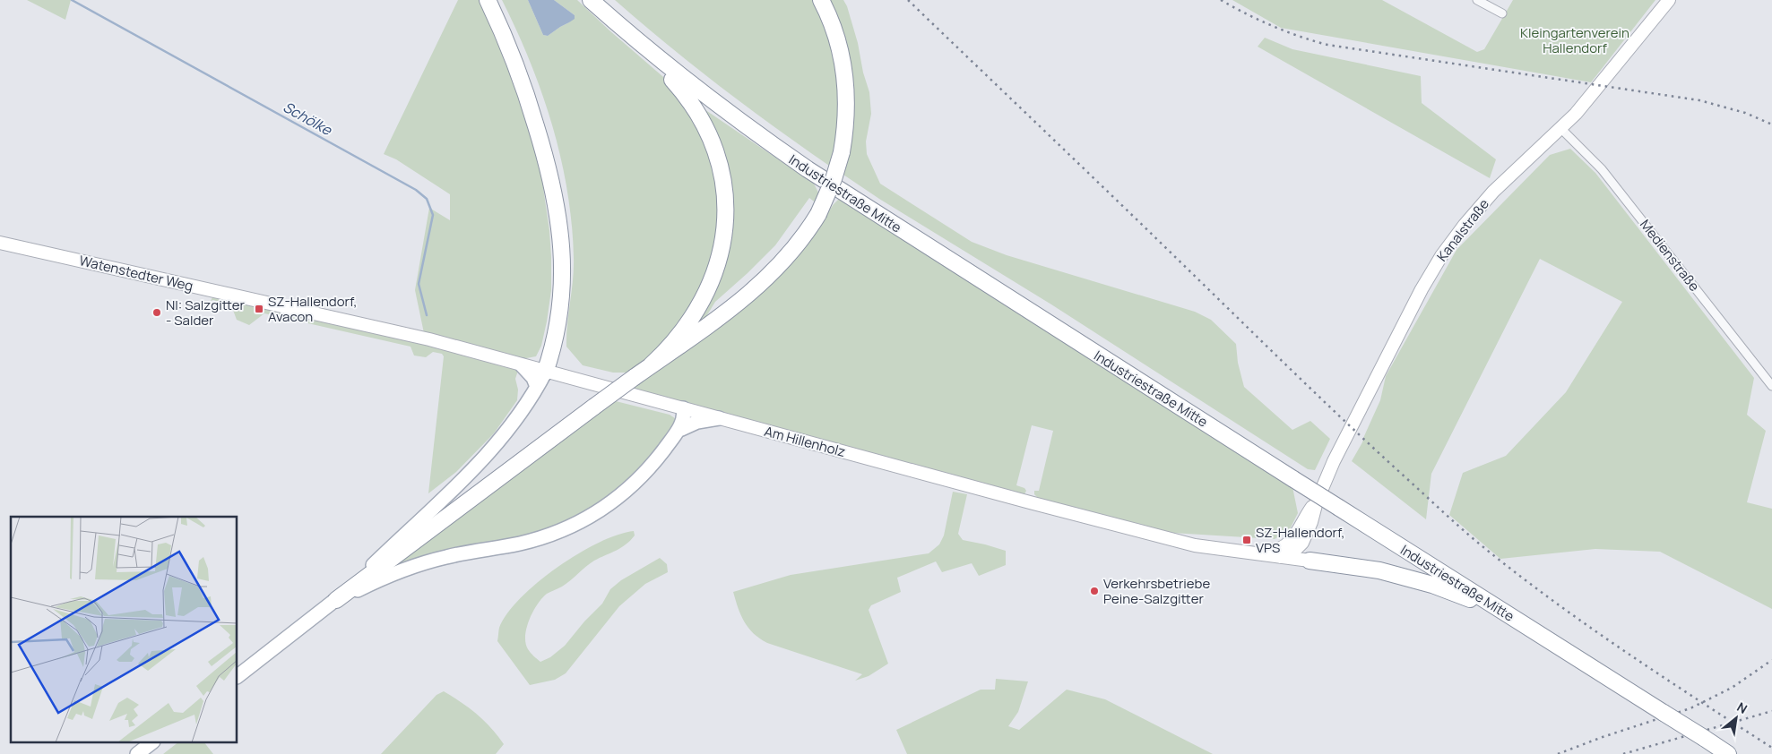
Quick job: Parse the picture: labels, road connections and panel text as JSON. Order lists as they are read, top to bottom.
{
  "streets": {
    "highway": ["Industriestraße Mitte"],
    "street": [
      "Kanalstraße",
      "Medienstraße",
      "Watenstedter Weg",
      "Am Hillenholz"
    ]
  },
  "crossings": [
    ["Kanalstraße", "Medienstraße"],
    ["Kanalstraße", "Am Hillenholz"],
    ["Watenstedter Weg", "Am Hillenholz"]
  ],
  "water": ["Schölke"],
  "parks": ["Kleingartenverein Hallendorf"],
  "places": {
    "transit": ["SZ-Hallendorf, Avacon", "SZ-Hallendorf, VPS"],
    "other": ["NI: Salzgitter - Salder", "Verkehrsbetriebe Peine-Salzgitter"]
  },
  "north": "top right"
}
